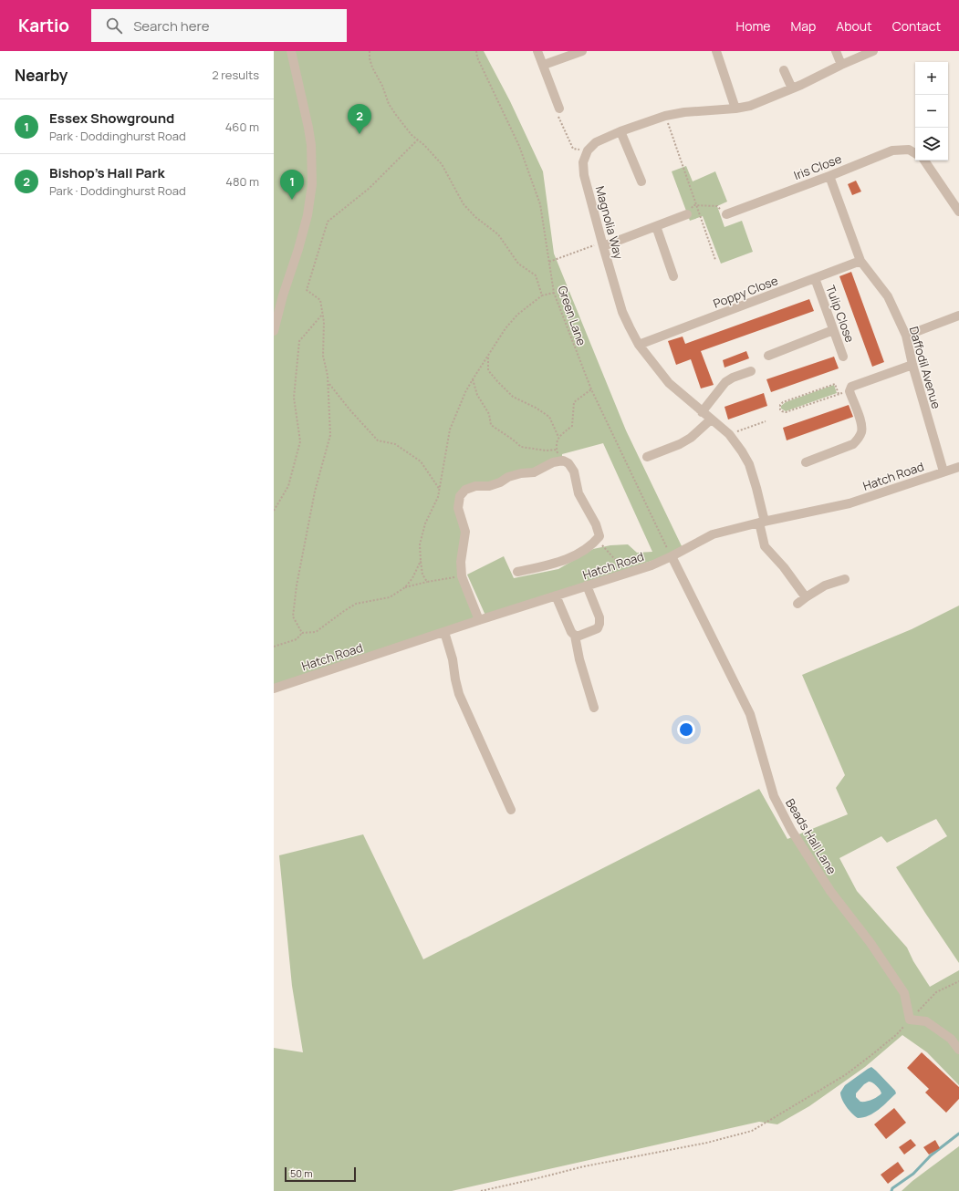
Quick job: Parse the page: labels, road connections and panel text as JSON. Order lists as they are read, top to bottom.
{
  "streets": {
    "street": [
      "Iris Close",
      "Magnolia Way",
      "Poppy Close",
      "Tulip Close",
      "Daffodil Avenue",
      "Hatch Road",
      "Beads Hall Lane"
    ],
    "path": ["Green Lane"]
  },
  "crossings": [
    ["Iris Close", "Daffodil Avenue"],
    ["Magnolia Way", "Poppy Close"],
    ["Magnolia Way", "Hatch Road"],
    ["Poppy Close", "Tulip Close"],
    ["Poppy Close", "Daffodil Avenue"],
    ["Green Lane", "Hatch Road"],
    ["Green Lane", "Beads Hall Lane"],
    ["Daffodil Avenue", "Hatch Road"],
    ["Hatch Road", "Beads Hall Lane"]
  ],
  "scale_bar": "50 m",
  "page": {
    "header": "Kartio",
    "search": "Search here",
    "nav": [
      "Home",
      "Map",
      "About",
      "Contact"
    ],
    "heading": ["Nearby", "2 results"],
    "map_buttons": ["+", "−"],
    "list": [
      {
        "mark": "1",
        "name": "Essex Showground",
        "note": "Park · Doddinghurst Road",
        "value": "460 m"
      },
      {
        "mark": "2",
        "name": "Bishop's Hall Park",
        "note": "Park · Doddinghurst Road",
        "value": "480 m"
      }
    ],
    "pins": ["2", "1"],
    "scale": "50 m"
  }
}
